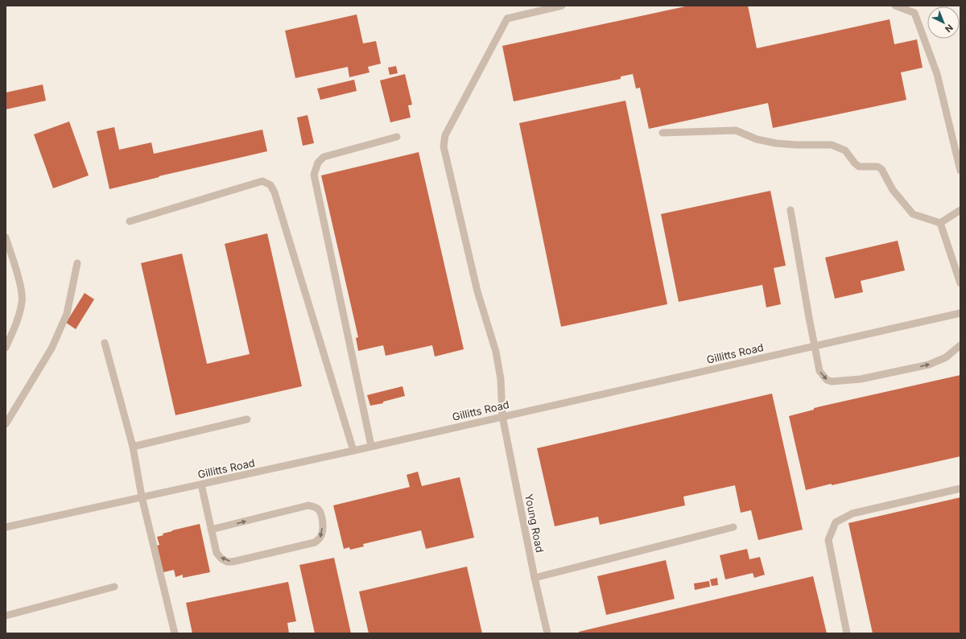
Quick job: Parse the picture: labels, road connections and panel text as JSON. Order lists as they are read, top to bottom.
{
  "streets": {
    "lane": ["Gillitts Road", "Young Road"]
  },
  "crossings": [
    ["Gillitts Road", "Young Road"]
  ],
  "north": "bottom right"
}
